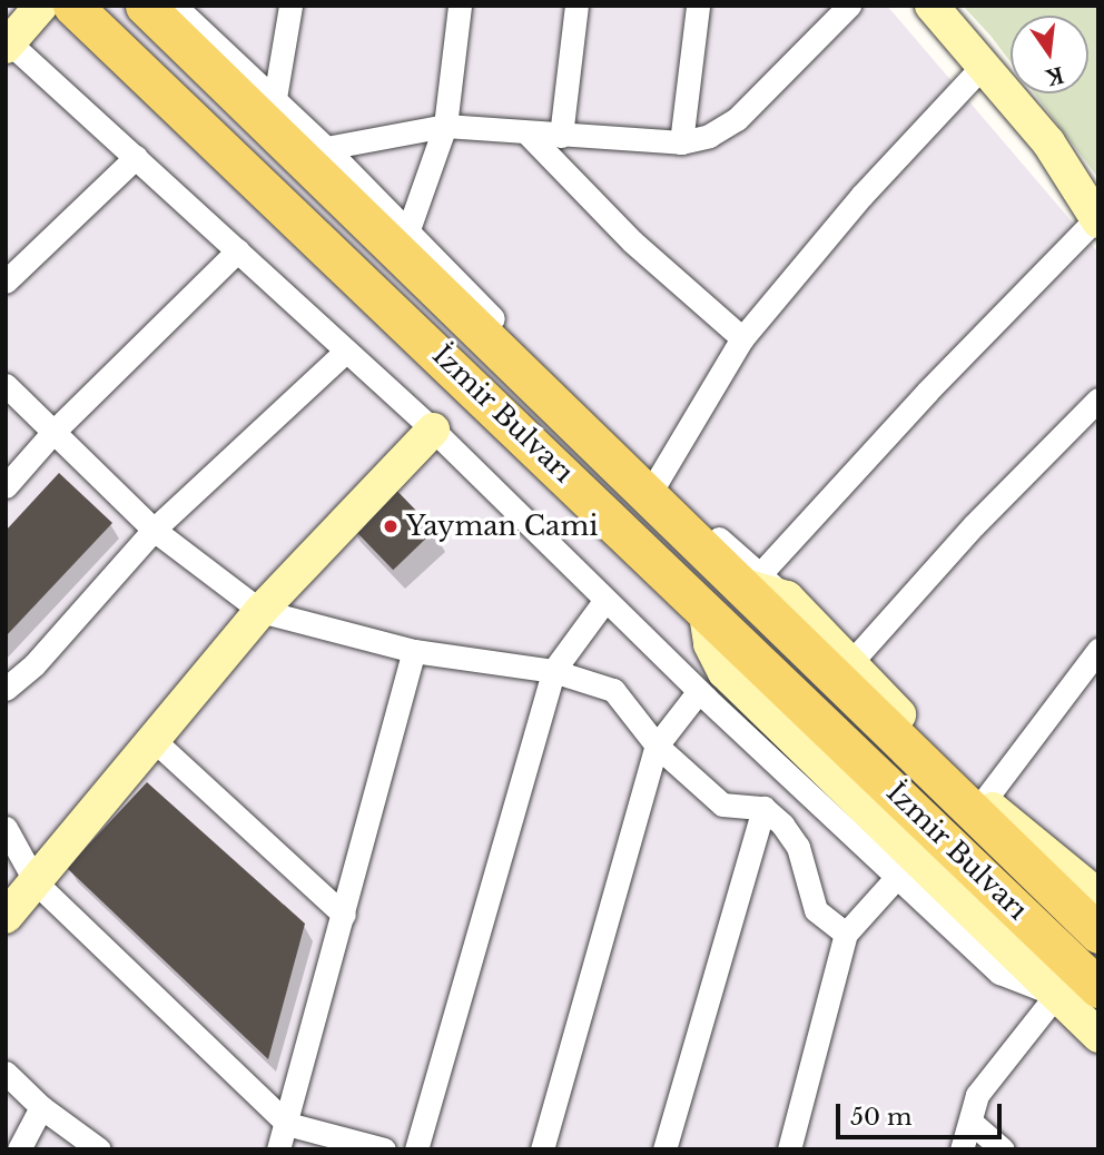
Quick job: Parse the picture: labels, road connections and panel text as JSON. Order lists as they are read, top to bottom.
{
  "streets": {
    "main road": ["İzmir Bulvarı"]
  },
  "places": ["Yayman Cami"],
  "scale_bar": "50 m",
  "north": "bottom"
}
